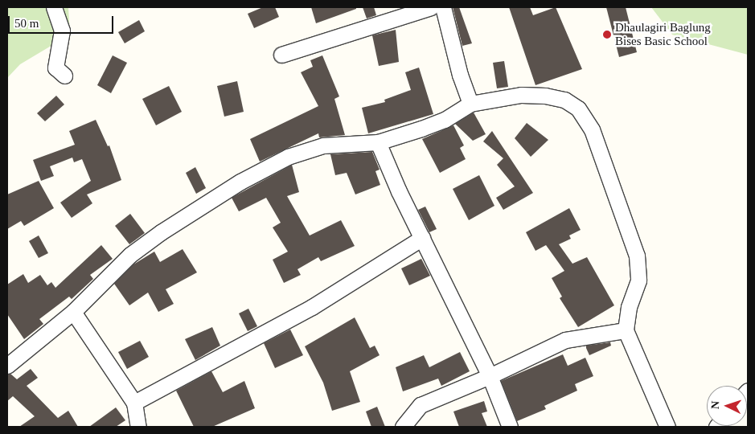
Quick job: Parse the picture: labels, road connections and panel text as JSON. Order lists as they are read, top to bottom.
{
  "places": ["Dhaulagiri Baglung Bises Basic School"],
  "scale_bar": "50 m",
  "north": "left"
}
